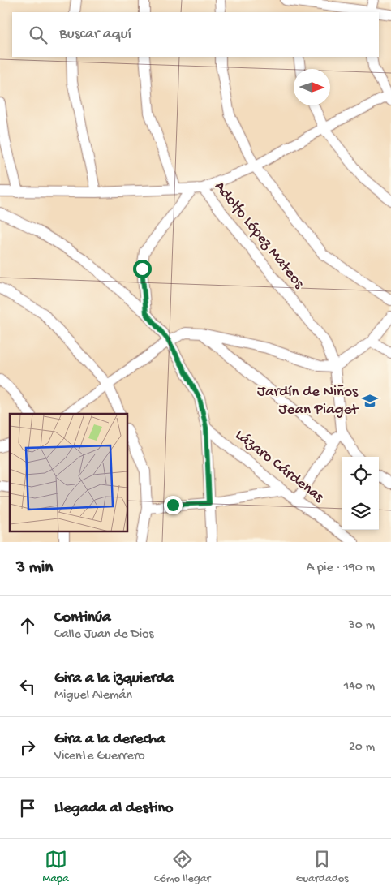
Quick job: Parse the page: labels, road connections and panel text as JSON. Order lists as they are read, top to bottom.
{
  "streets": {
    "street": ["Adolfo López Mateos", "Lázaro Cárdenas"]
  },
  "places": {
    "school or university": ["Jardín de Niños Jean Piaget"]
  },
  "north": "right",
  "page": {
    "search": "Buscar aquí",
    "heading": ["3 min", "A pie · 190 m"],
    "list": [
      ["Continúa", "Calle Juan de Dios", "30 m"],
      ["Gira a la izquierda", "Miguel Alemán", "140 m"],
      ["Gira a la derecha", "Vicente Guerrero", "20 m"],
      "Llegada al destino"
    ],
    "nav": ["Mapa", "Cómo llegar", "Guardados"]
  }
}
